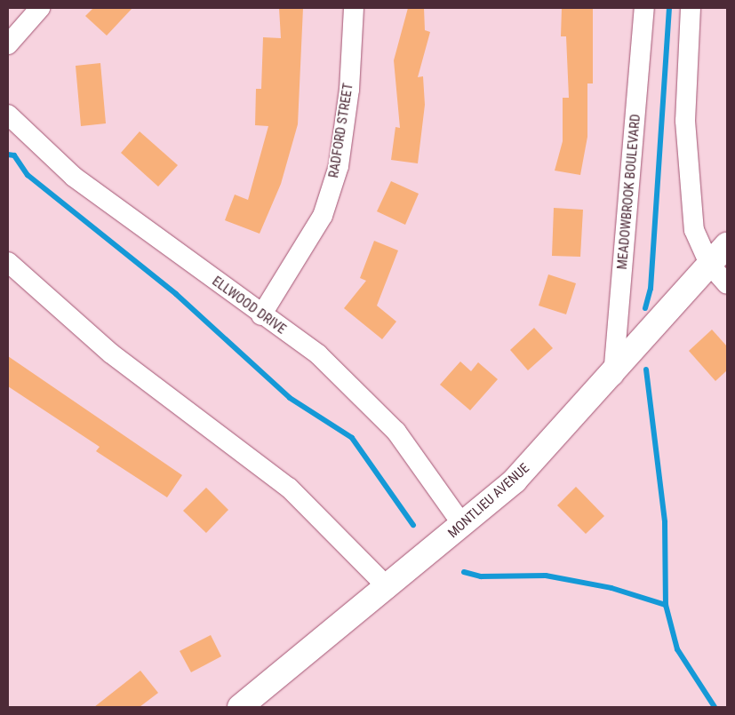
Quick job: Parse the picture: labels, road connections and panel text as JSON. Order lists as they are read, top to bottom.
{
  "streets": {
    "street": [
      "RADFORD STREET",
      "MEADOWBROOK BOULEVARD",
      "ELLWOOD DRIVE",
      "MONTLIEU AVENUE"
    ]
  },
  "crossings": [
    ["RADFORD STREET", "ELLWOOD DRIVE"],
    ["MEADOWBROOK BOULEVARD", "MONTLIEU AVENUE"],
    ["ELLWOOD DRIVE", "MONTLIEU AVENUE"]
  ]
}
